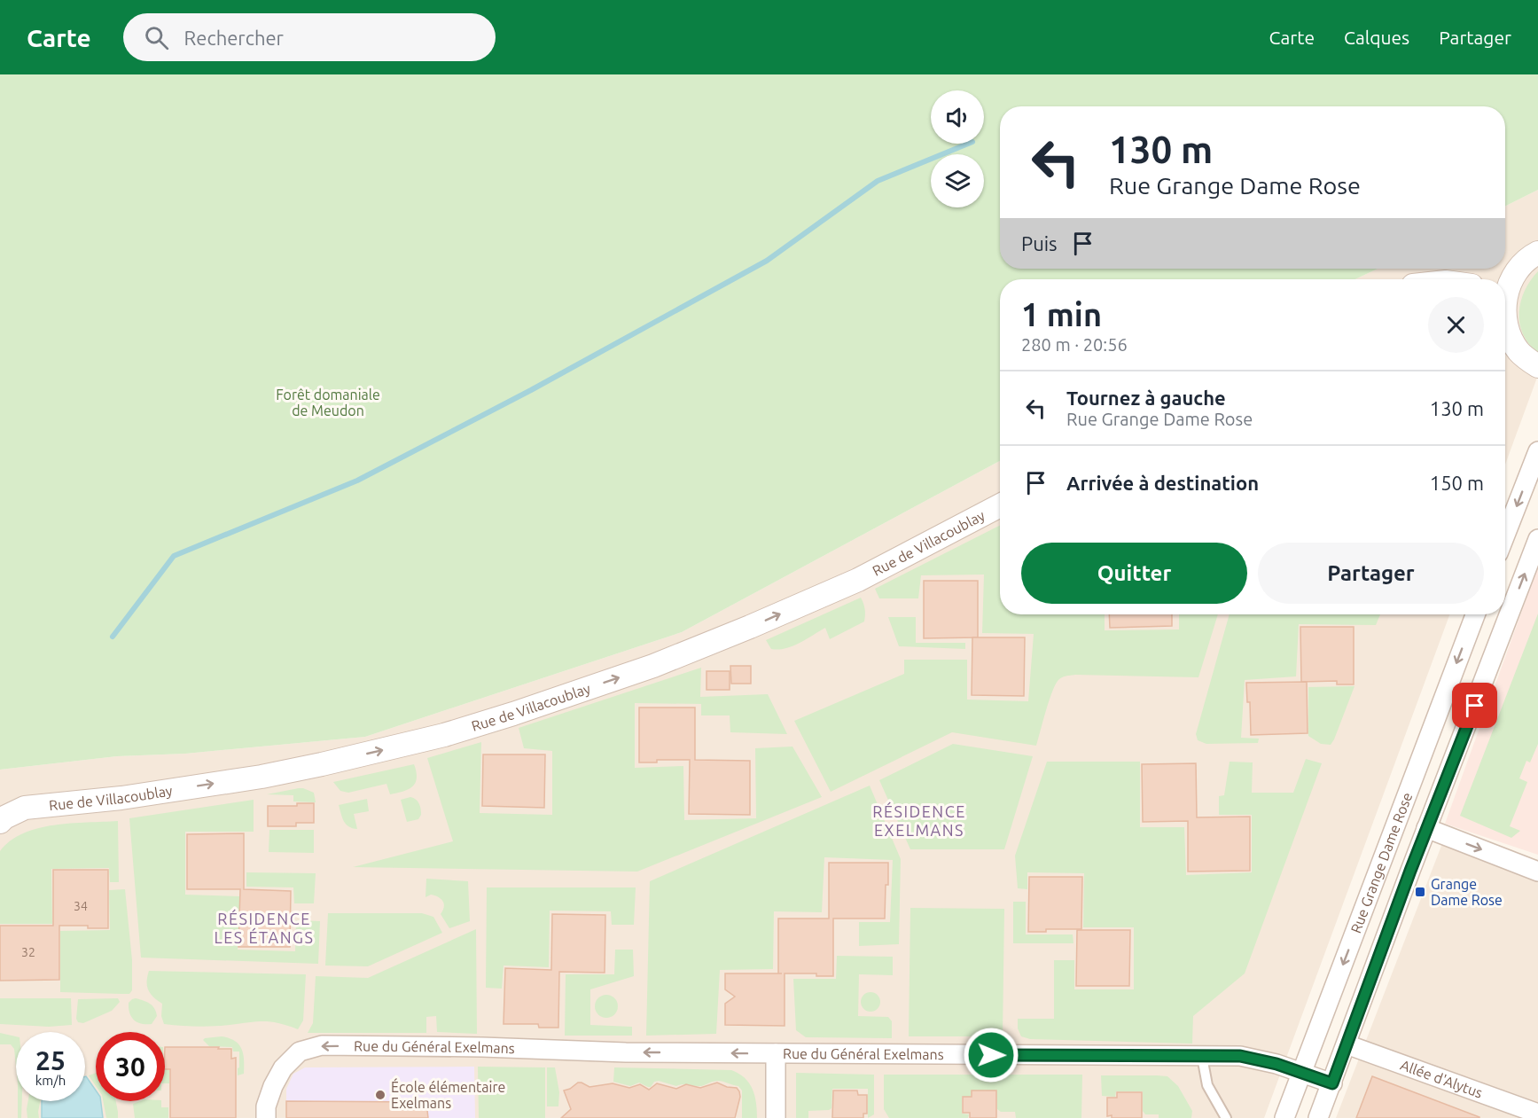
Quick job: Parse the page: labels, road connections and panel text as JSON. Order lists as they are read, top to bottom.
{
  "streets": {
    "street": [
      "Rue de Villacoublay",
      "Rue Grange Dame Rose",
      "Rue du Général Exelmans",
      "Allée d'Alytus"
    ]
  },
  "crossings": [
    ["Rue Grange Dame Rose", "Rue du Général Exelmans"],
    ["Rue Grange Dame Rose", "Allée d'Alytus"]
  ],
  "one_way": ["Rue de Villacoublay", "Rue du Général Exelmans"],
  "districts": ["RÉSIDENCE EXELMANS", "RÉSIDENCE LES ÉTANGS"],
  "parks": ["Forêt domaniale de Meudon"],
  "places": {
    "transit": ["Grange Dame Rose"],
    "other": ["École élémentaire Exelmans"]
  },
  "house_numbers": ["34", "32"],
  "page": {
    "header": "Carte",
    "search": "Rechercher",
    "nav": ["Carte", "Calques", "Partager"],
    "turn": ["130 m", "Rue Grange Dame Rose"],
    "then": "Puis",
    "heading": ["1 min", "280 m · 20:56"],
    "list": [
      {
        "name": "Tournez à gauche",
        "note": "Rue Grange Dame Rose",
        "value": "130 m"
      },
      {
        "name": "Arrivée à destination",
        "value": "150 m"
      }
    ],
    "buttons": ["Quitter", "Partager"],
    "speed": "25 km/h",
    "limit": "30"
  }
}
